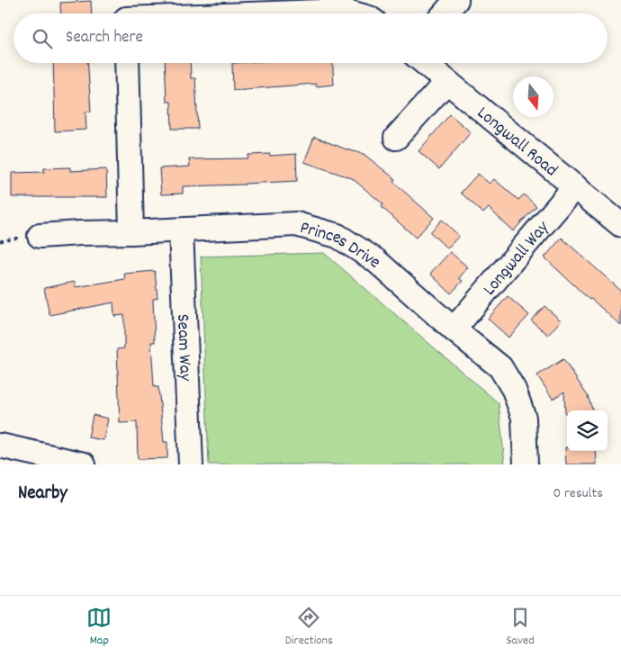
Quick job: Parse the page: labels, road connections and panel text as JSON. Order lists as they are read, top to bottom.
{
  "streets": {
    "street": [
      "Longwall Road",
      "Princes Drive",
      "Longwall Way",
      "Seam Way"
    ]
  },
  "crossings": [
    ["Longwall Road", "Longwall Way"],
    ["Princes Drive", "Longwall Way"],
    ["Princes Drive", "Seam Way"]
  ],
  "north": "bottom",
  "page": {
    "search": "Search here",
    "heading": ["Nearby", "0 results"],
    "nav": ["Map", "Directions", "Saved"]
  }
}
